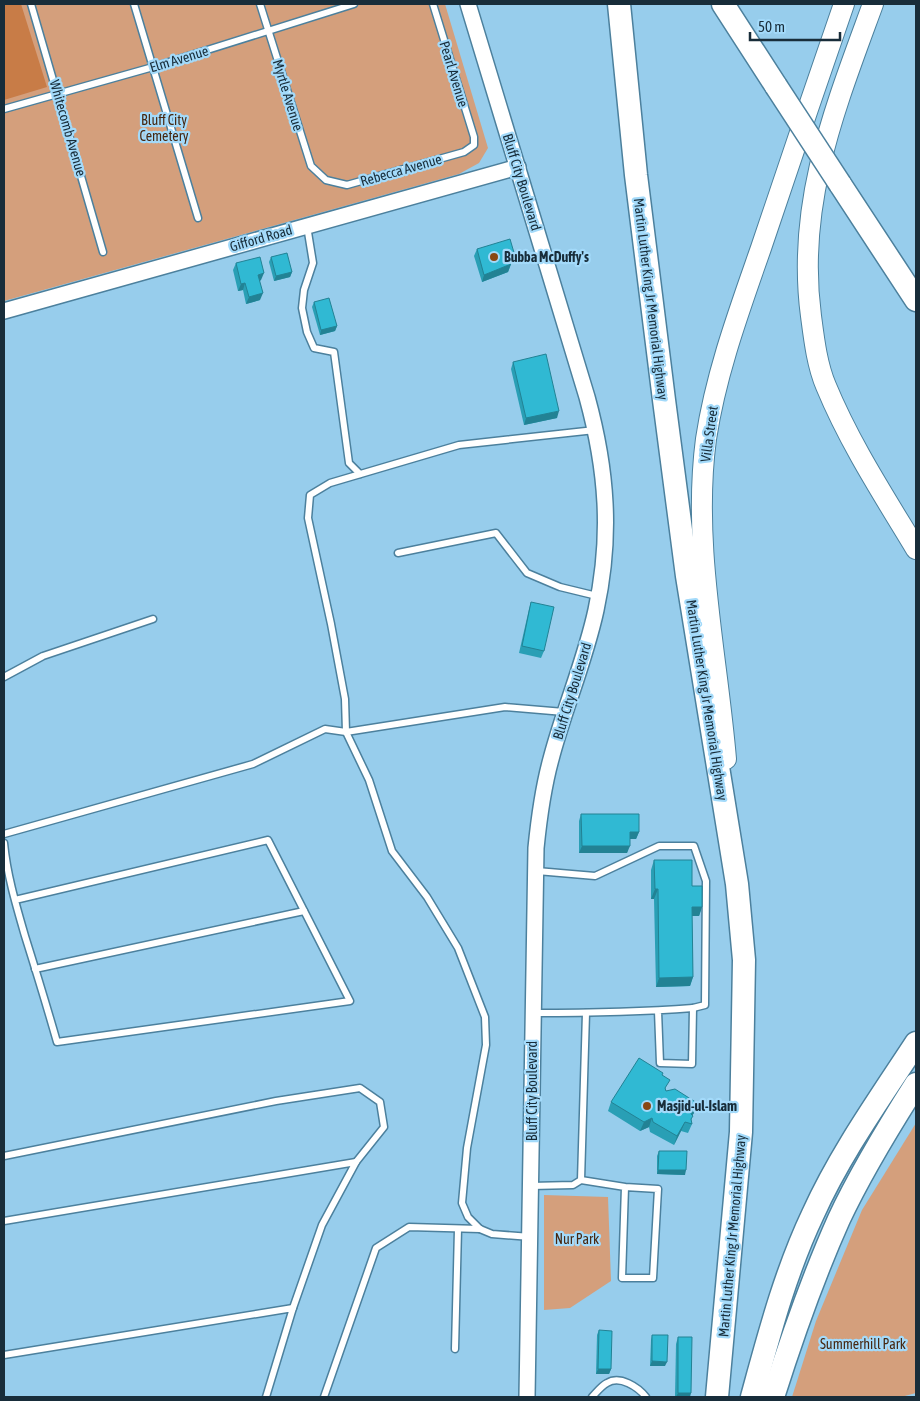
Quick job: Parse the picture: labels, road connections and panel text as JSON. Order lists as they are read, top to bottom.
{
  "streets": {
    "highway": ["Martin Luther King Jr Memorial Highway"],
    "main road": ["Villa Street"],
    "street": ["Bluff City Boulevard", "Gifford Road"],
    "lane": [
      "Elm Avenue",
      "Pearl Avenue",
      "Myrtle Avenue",
      "Whitecomb Avenue",
      "Rebecca Avenue"
    ]
  },
  "crossings": [
    ["Elm Avenue", "Myrtle Avenue"],
    ["Elm Avenue", "Whitecomb Avenue"],
    ["Pearl Avenue", "Rebecca Avenue"],
    ["Myrtle Avenue", "Rebecca Avenue"],
    ["Bluff City Boulevard", "Gifford Road"],
    ["Martin Luther King Jr Memorial Highway", "Villa Street"]
  ],
  "parks": ["Bluff City Cemetery", "Nur Park", "Summerhill Park"],
  "places": ["Bubba McDuffy's", "Masjid-ul-Islam"],
  "scale_bar": "50 m"
}
